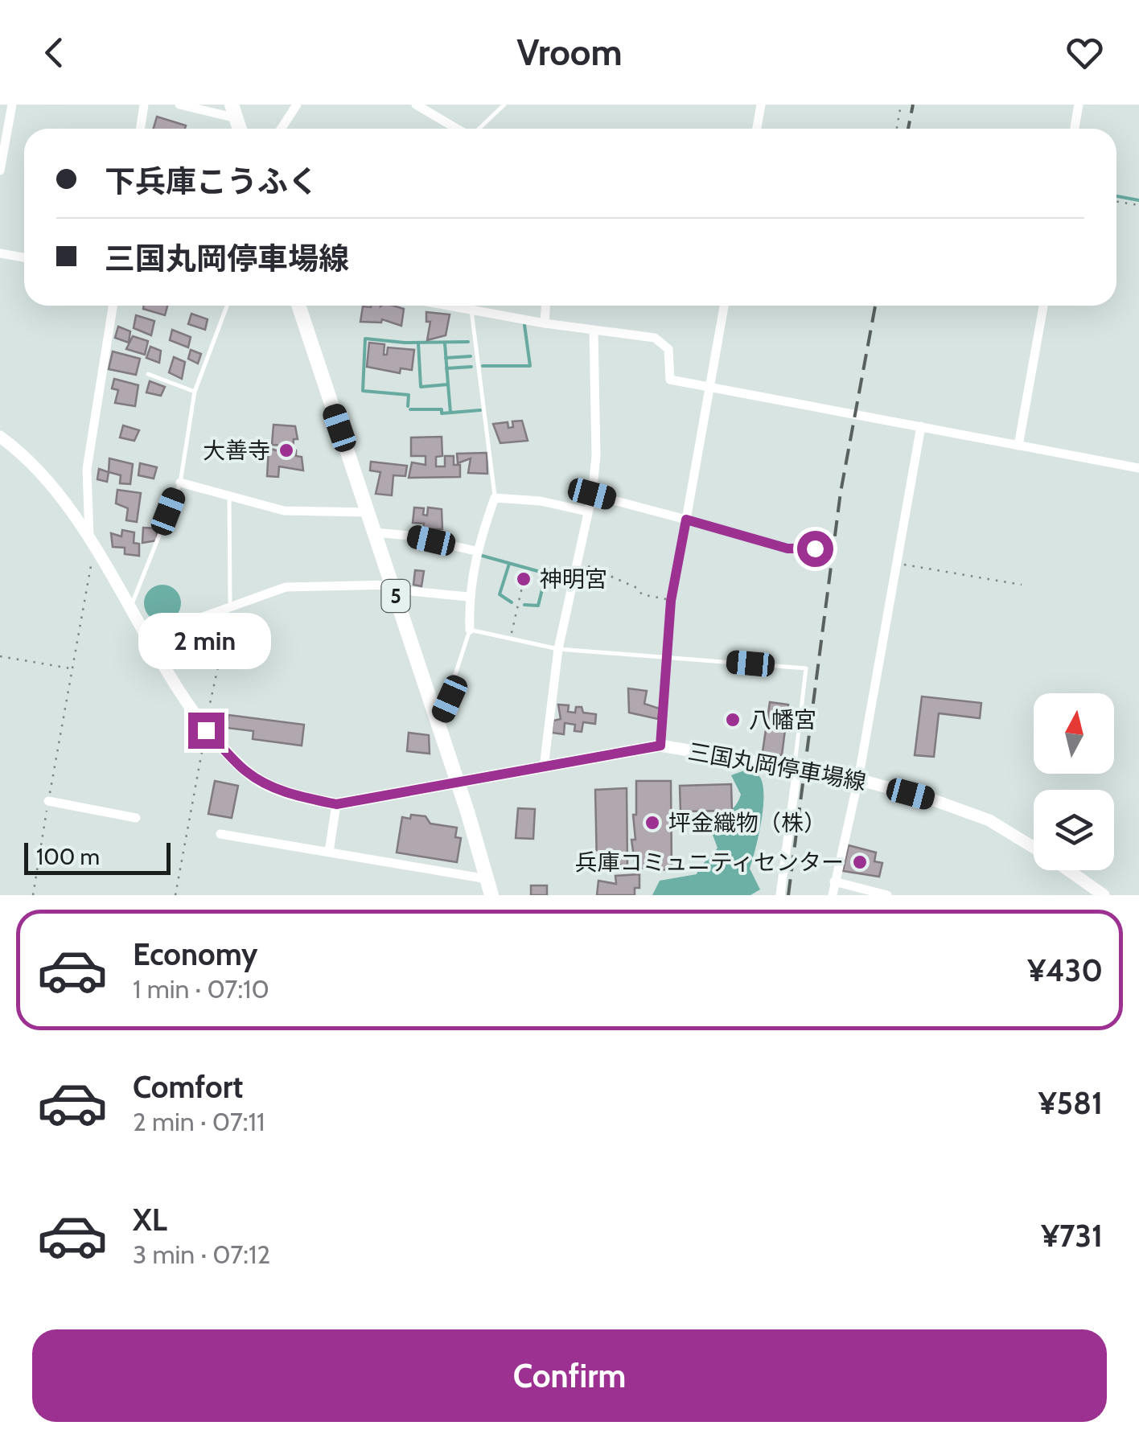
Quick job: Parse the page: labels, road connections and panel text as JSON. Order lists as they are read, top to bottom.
{
  "streets": {
    "main road": ["5", "三国丸岡停車場線"]
  },
  "crossings": [
    ["5", "三国丸岡停車場線"]
  ],
  "places": [
    "大善寺",
    "神明宮",
    "八幡宮",
    "坪金織物（株）",
    "兵庫コミュニティセンター"
  ],
  "scale_bar": "100 m",
  "north": "top",
  "page": {
    "header": "Vroom",
    "banner": ["下兵庫こうふく", "三国丸岡停車場線"],
    "bubble": "2 min",
    "scale": "100 m",
    "list": [
      {
        "name": "Economy",
        "note": "1 min · 07:10",
        "value": "¥430"
      },
      {
        "name": "Comfort",
        "note": "2 min · 07:11",
        "value": "¥581"
      },
      {
        "name": "XL",
        "note": "3 min · 07:12",
        "value": "¥731"
      }
    ],
    "buttons": "Confirm"
  }
}
